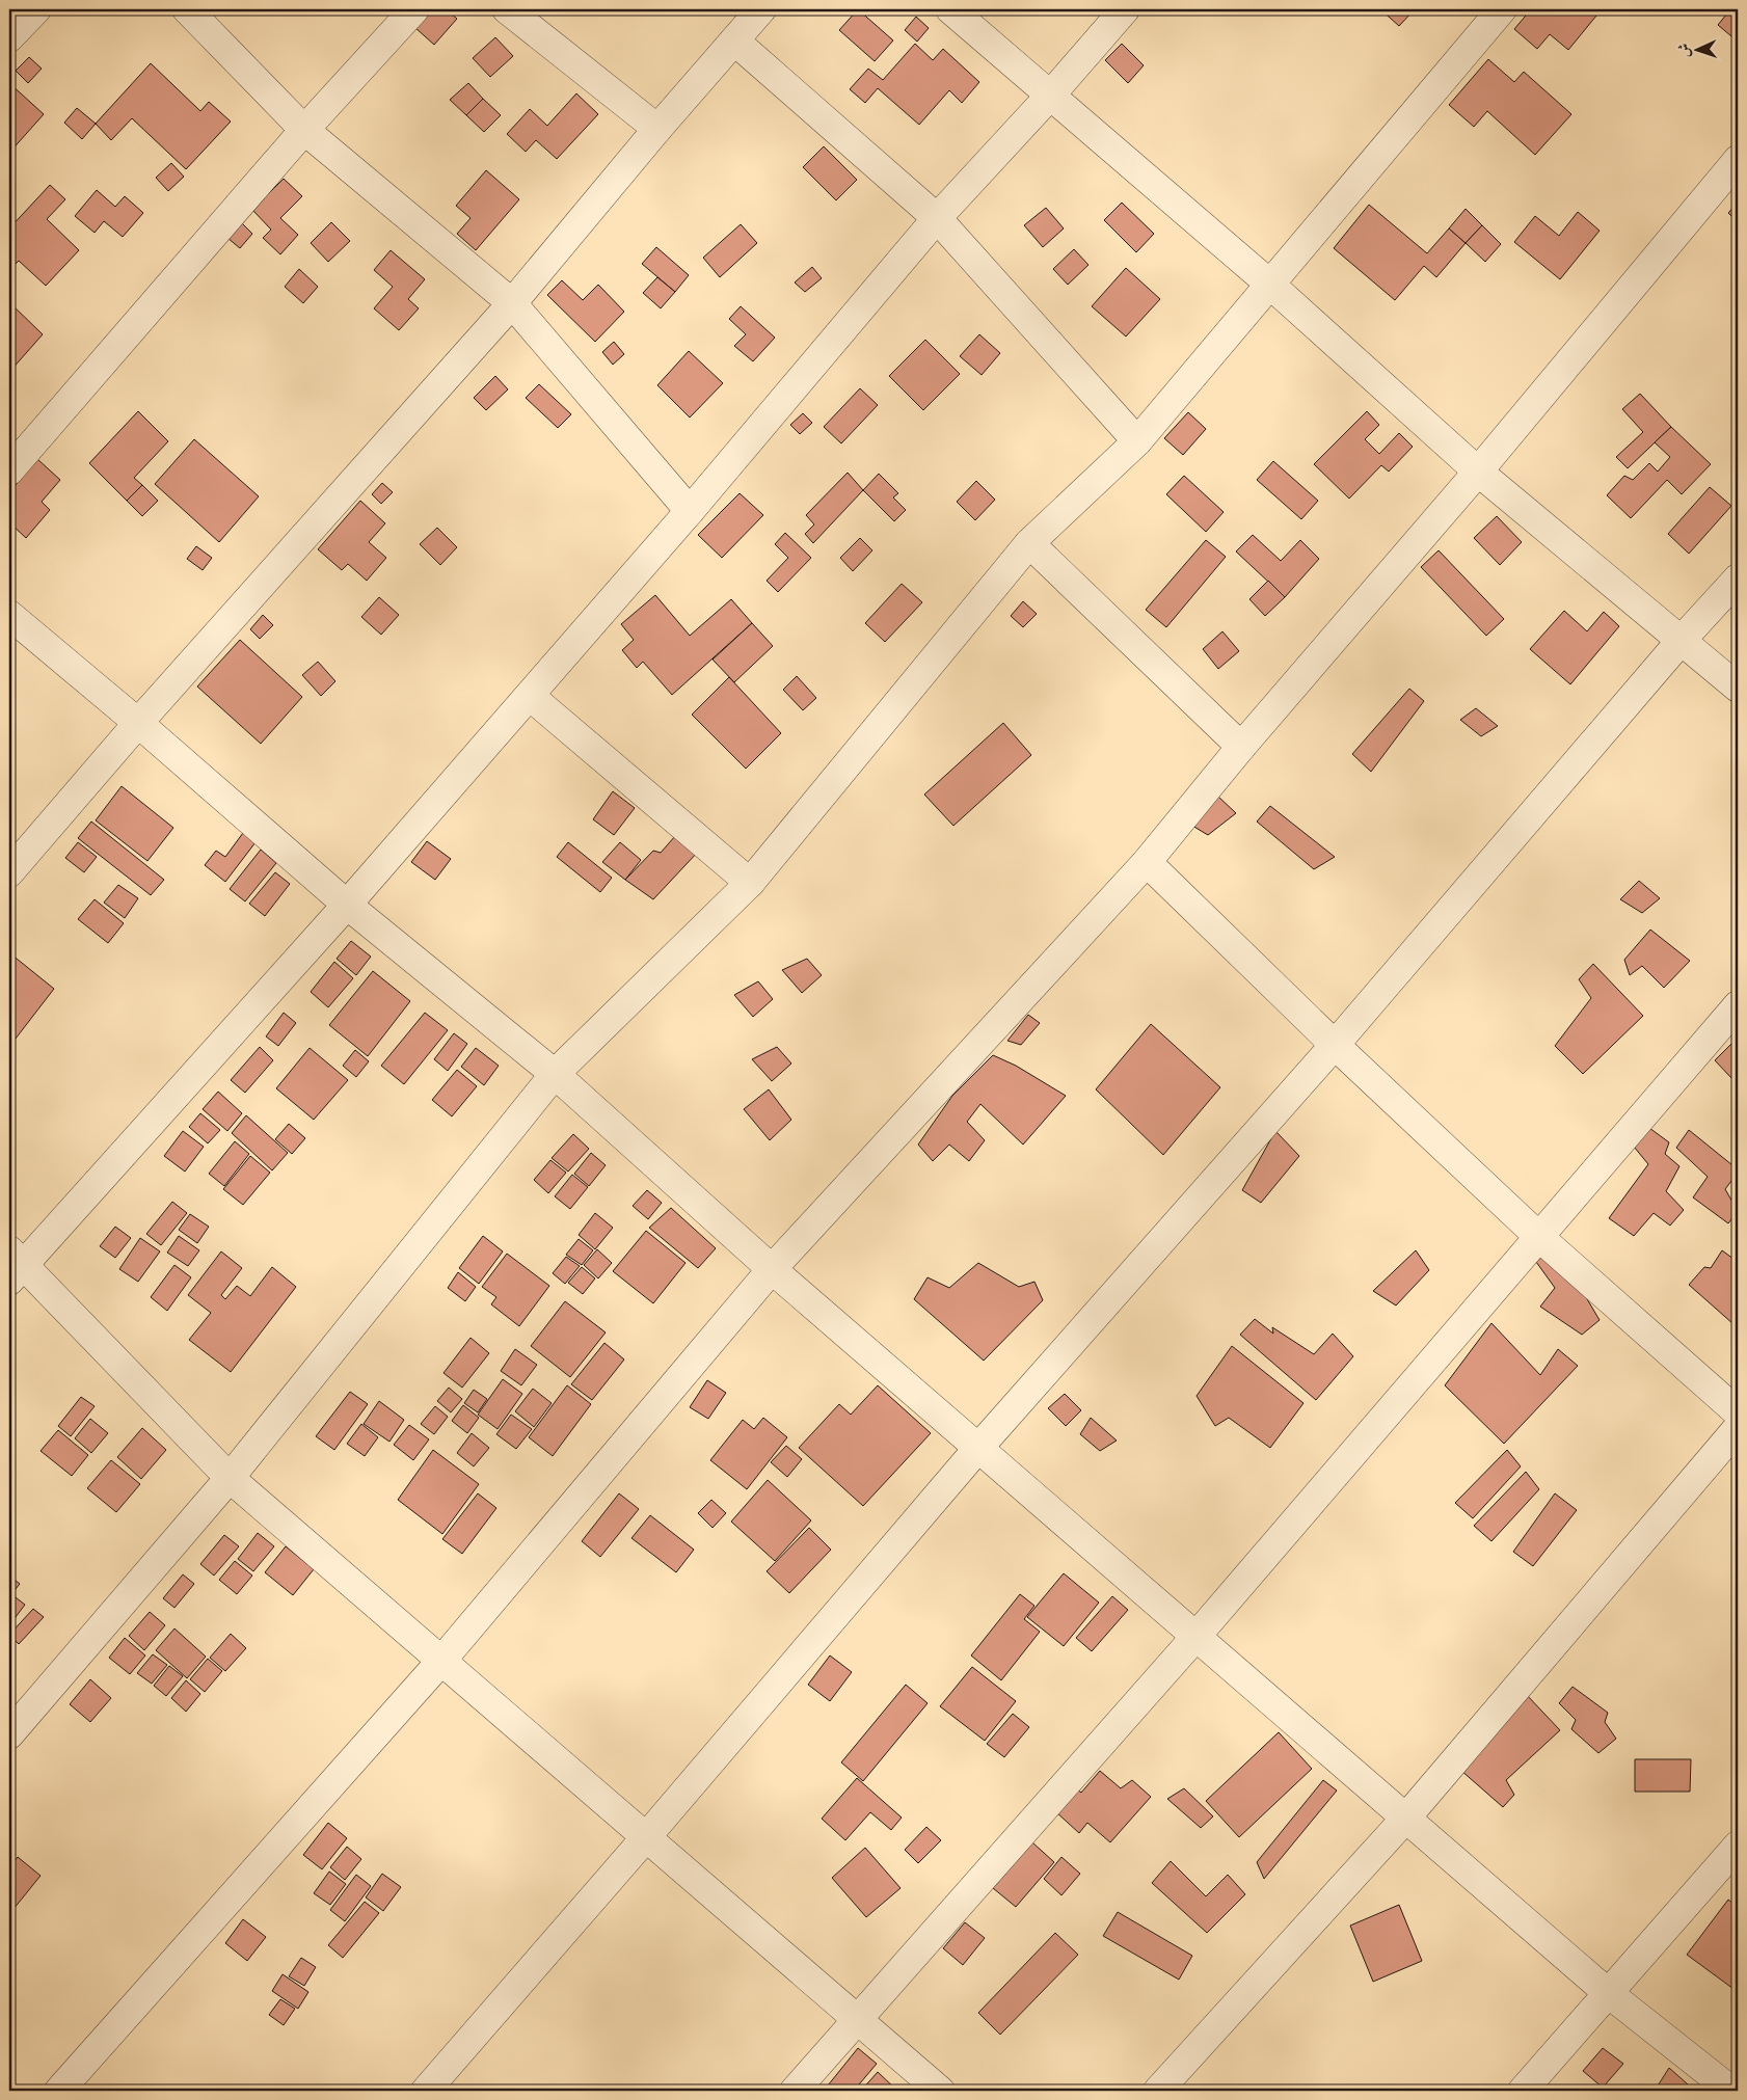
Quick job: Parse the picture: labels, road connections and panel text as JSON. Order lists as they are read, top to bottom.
{
  "north": "left"
}
